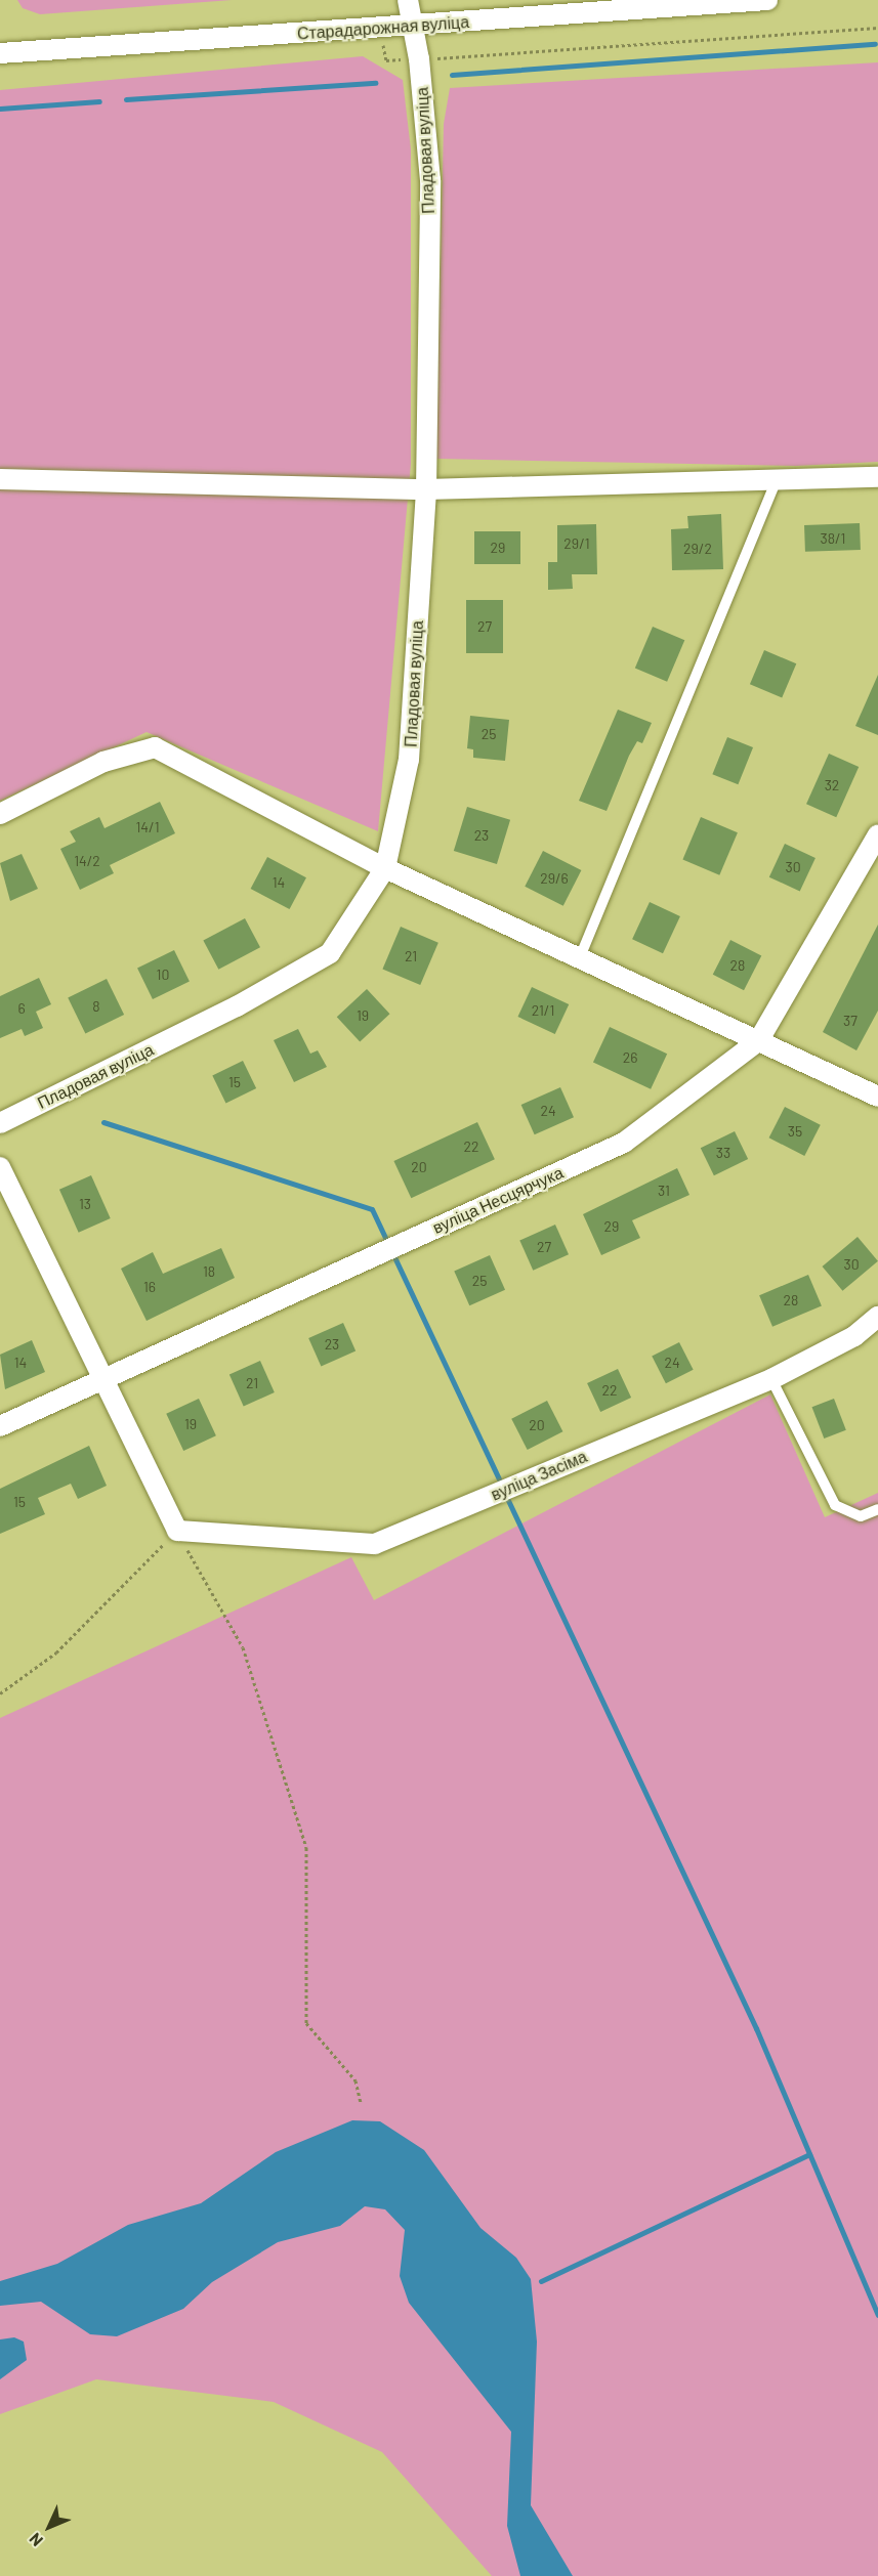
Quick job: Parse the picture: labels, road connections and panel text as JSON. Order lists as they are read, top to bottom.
{
  "streets": {
    "street": [
      "Старадарожная вуліца",
      "Пладовая вуліца",
      "вуліца Несцярчука",
      "вуліца Засіма"
    ]
  },
  "crossings": [
    ["Старадарожная вуліца", "Пладовая вуліца"]
  ],
  "house_numbers": [
    "38/1",
    "29/1",
    "29",
    "29/2",
    "27",
    "25",
    "32",
    "14/1",
    "23",
    "14/2",
    "30",
    "29/6",
    "14",
    "21",
    "28",
    "10",
    "8",
    "6",
    "21/1",
    "19",
    "37",
    "26",
    "15",
    "24",
    "35",
    "22",
    "33",
    "20",
    "31",
    "13",
    "29",
    "27",
    "30",
    "18",
    "25",
    "16",
    "28",
    "23",
    "14",
    "24",
    "21",
    "22",
    "19",
    "20",
    "15"
  ],
  "north": "bottom left"
}
